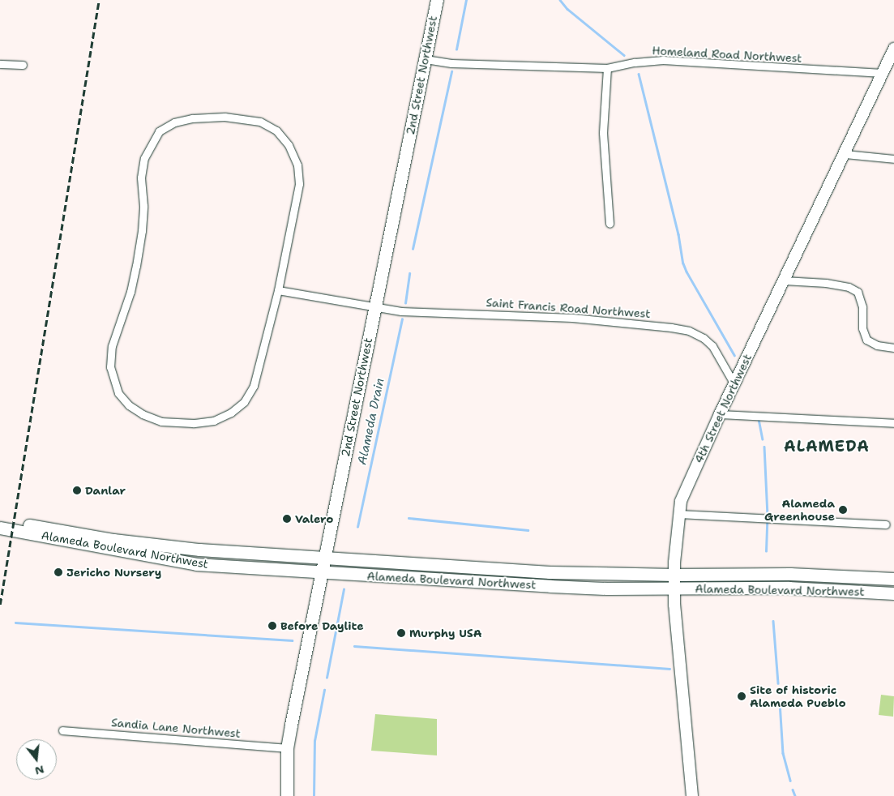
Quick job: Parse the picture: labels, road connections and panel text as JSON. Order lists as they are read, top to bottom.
{
  "streets": {
    "main road": ["2nd Street Northwest", "4th Street Northwest", "Alameda Boulevard Northwest"],
    "street": ["Homeland Road Northwest", "Saint Francis Road Northwest", "Sandia Lane Northwest"]
  },
  "crossings": [
    ["Homeland Road Northwest", "2nd Street Northwest"],
    ["Homeland Road Northwest", "4th Street Northwest"],
    ["2nd Street Northwest", "Saint Francis Road Northwest"],
    ["2nd Street Northwest", "Alameda Boulevard Northwest"],
    ["2nd Street Northwest", "Sandia Lane Northwest"],
    ["Saint Francis Road Northwest", "4th Street Northwest"],
    ["4th Street Northwest", "Alameda Boulevard Northwest"]
  ],
  "districts": ["ALAMEDA"],
  "water": ["Alameda Drain"],
  "places": [
    "Danlar",
    "Alameda Greenhouse",
    "Valero",
    "Jericho Nursery",
    "Before Daylite",
    "Murphy USA",
    "Site of historic Alameda Pueblo"
  ],
  "north": "bottom"
}
